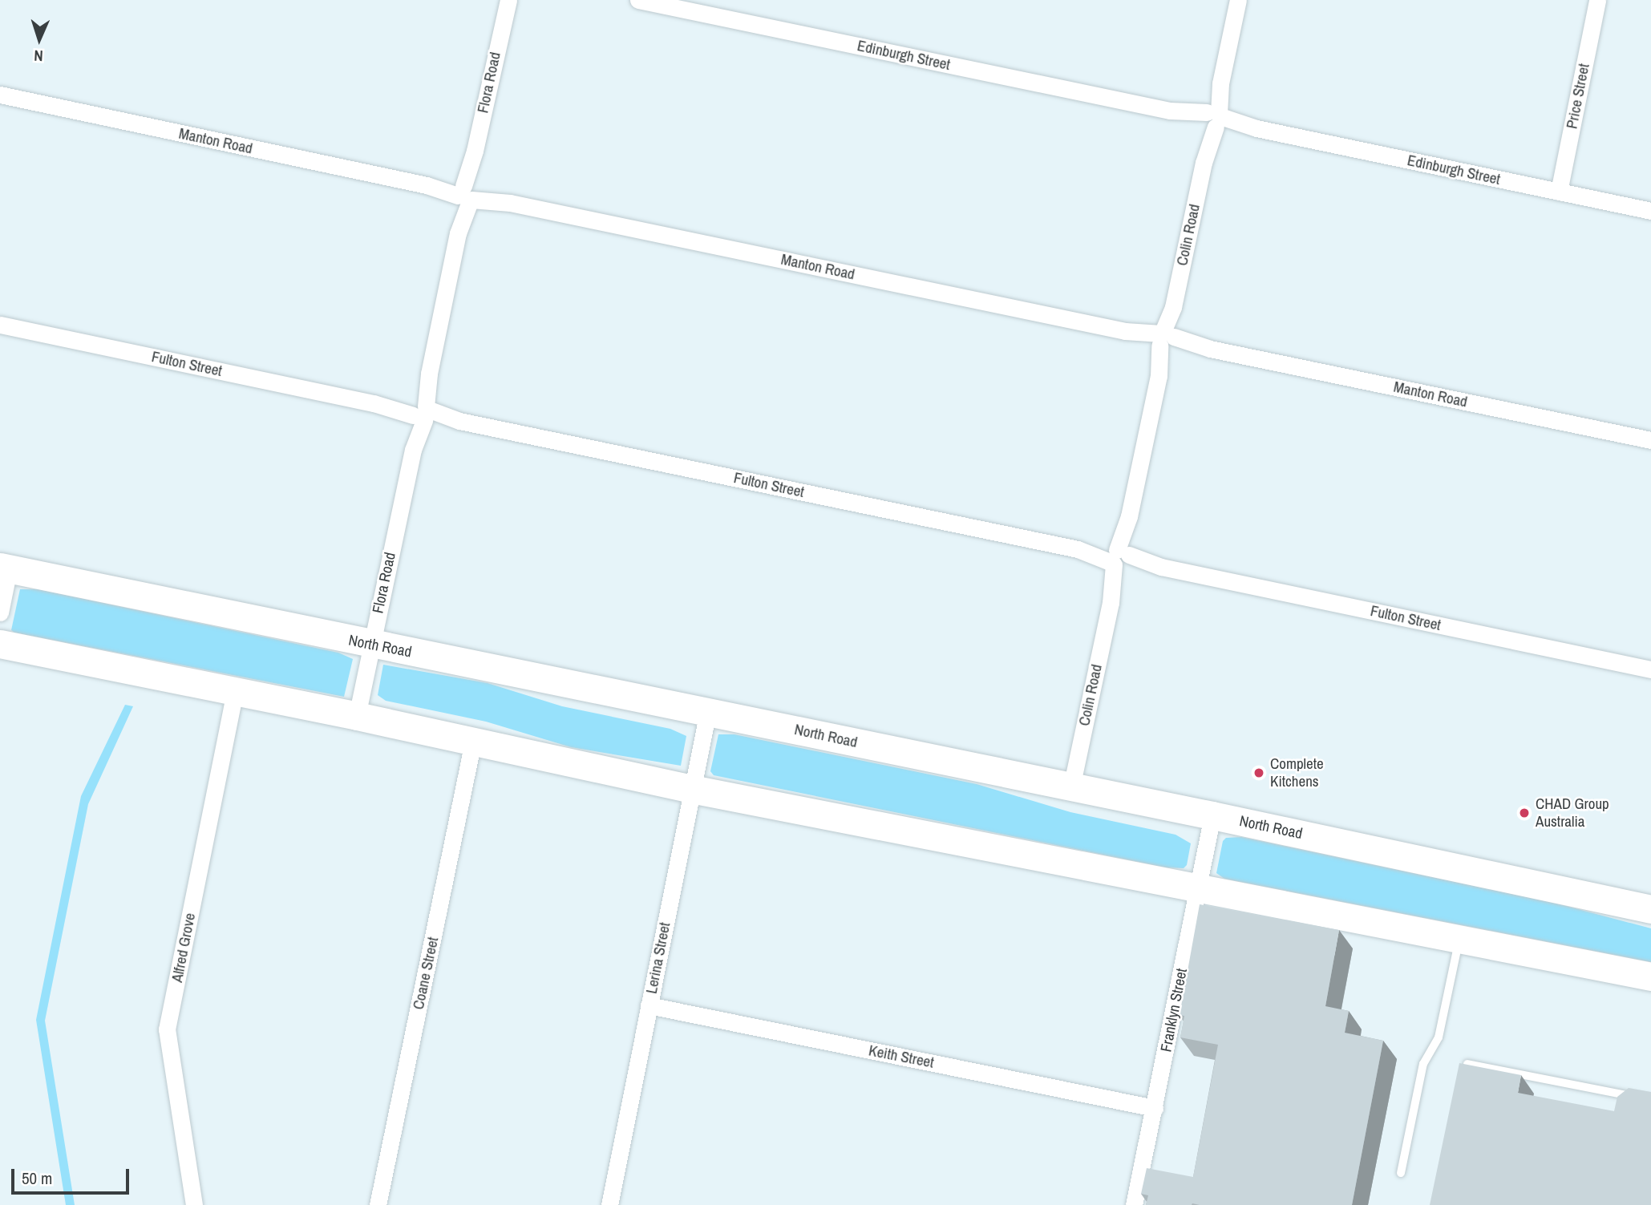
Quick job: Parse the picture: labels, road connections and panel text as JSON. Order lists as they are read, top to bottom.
{
  "streets": {
    "highway": ["North Road"],
    "street": [
      "Edinburgh Street",
      "Flora Road",
      "Price Street",
      "Manton Road",
      "Colin Road",
      "Fulton Street",
      "Alfred Grove",
      "Lerina Street",
      "Coane Street",
      "Franklyn Street",
      "Keith Street"
    ]
  },
  "crossings": [
    ["Edinburgh Street", "Price Street"],
    ["Edinburgh Street", "Colin Road"],
    ["Flora Road", "Manton Road"],
    ["Flora Road", "Fulton Street"],
    ["Flora Road", "North Road"],
    ["Manton Road", "Colin Road"],
    ["Colin Road", "Fulton Street"],
    ["Colin Road", "North Road"],
    ["North Road", "Lerina Street"],
    ["North Road", "Franklyn Street"],
    ["Lerina Street", "Keith Street"],
    ["Franklyn Street", "Keith Street"]
  ],
  "places": ["Complete Kitchens", "CHAD Group Australia"],
  "scale_bar": "50 m",
  "north": "bottom"
}
